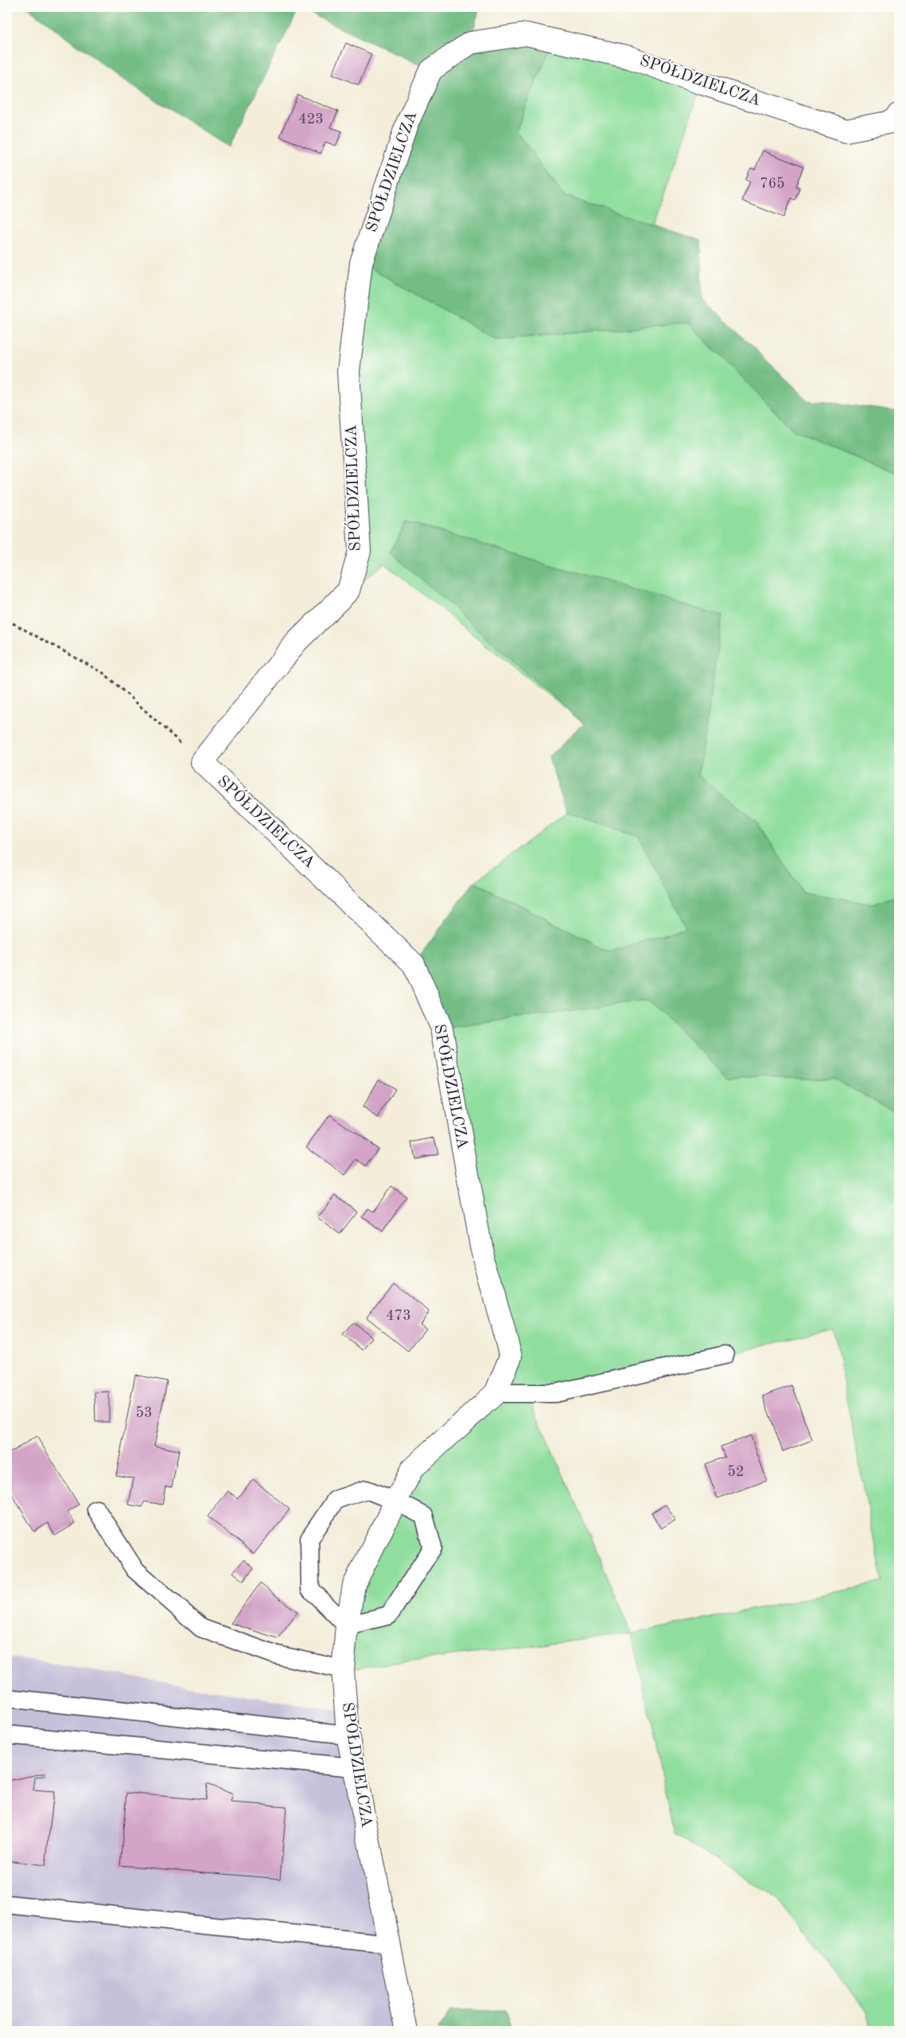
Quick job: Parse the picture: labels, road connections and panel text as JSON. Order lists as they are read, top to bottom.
{
  "streets": {
    "street": ["SPÓŁDZIELCZA"]
  },
  "house_numbers": [
    "423",
    "765",
    "473",
    "53",
    "52"
  ]
}
